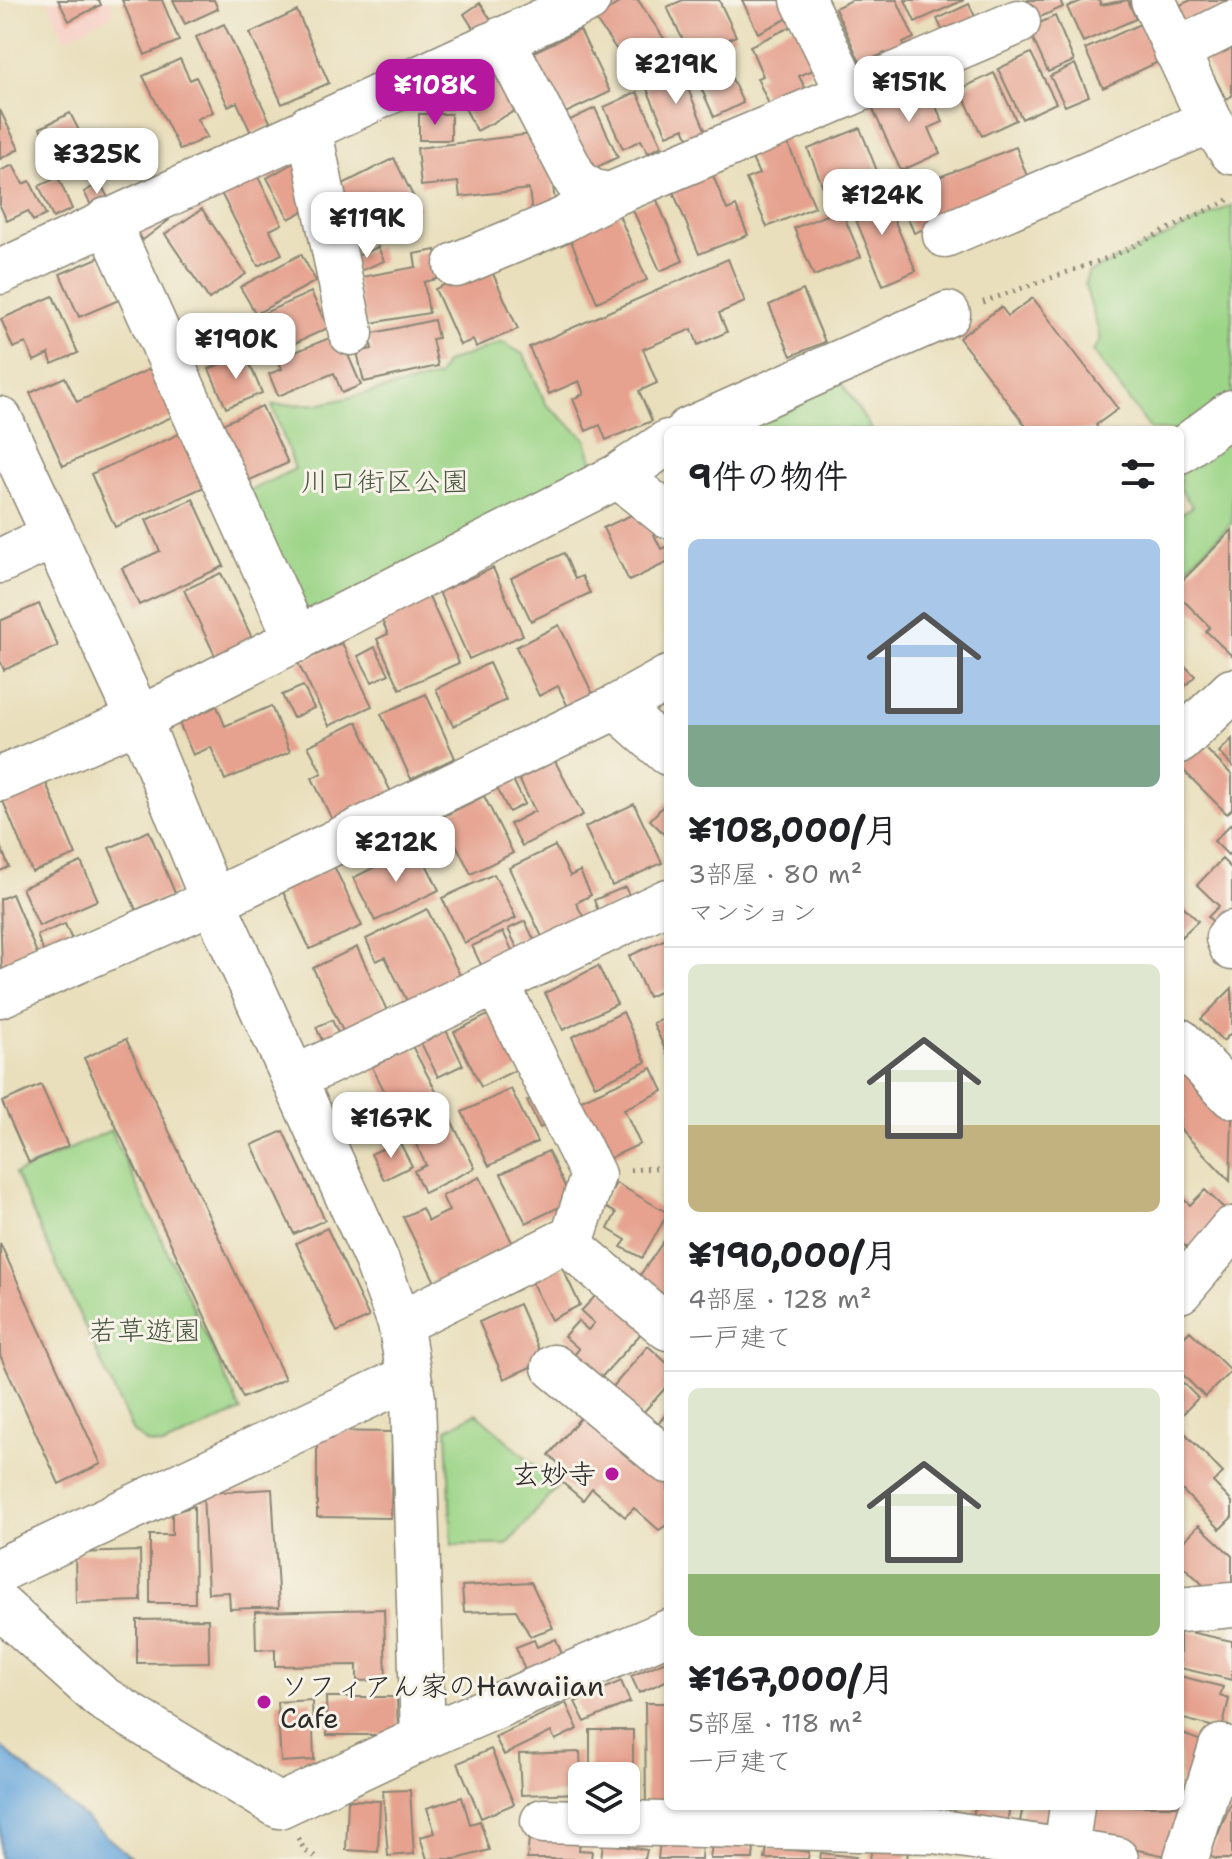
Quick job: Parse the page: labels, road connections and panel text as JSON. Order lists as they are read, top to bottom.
{
  "parks": ["川口街区公園", "若草遊園"],
  "places": ["玄妙寺", "ソフィアん家のHawaiian Cafe"],
  "page": {
    "price": [
      "¥219K",
      "¥151K",
      "¥108K",
      "¥325K",
      "¥124K",
      "¥119K",
      "¥190K",
      "¥212K",
      "¥167K"
    ],
    "heading": "9件の物件",
    "list": [
      {
        "name": "¥108,000/月",
        "note": "3部屋 · 80 m² · マンション"
      },
      {
        "name": "¥190,000/月",
        "note": "4部屋 · 128 m² · 一戸建て"
      },
      {
        "name": "¥167,000/月",
        "note": "5部屋 · 118 m² · 一戸建て"
      }
    ]
  }
}
